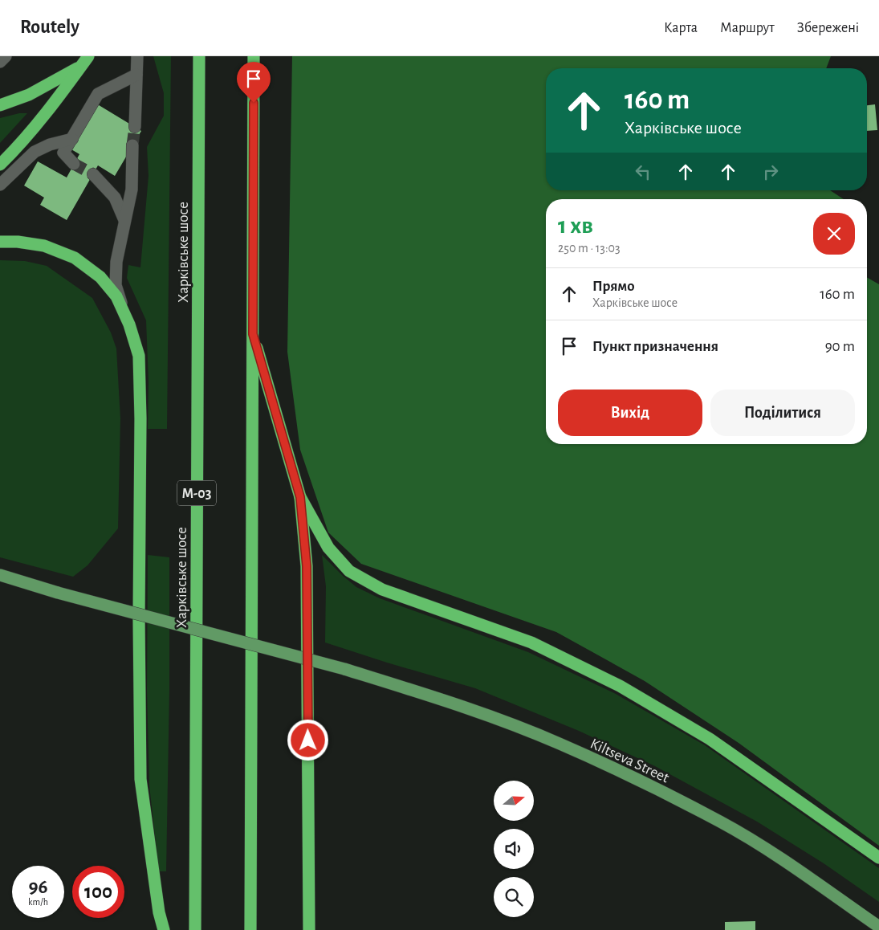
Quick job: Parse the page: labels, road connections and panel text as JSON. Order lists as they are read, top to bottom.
{
  "streets": {
    "highway": ["Харківське шосе", "М-03"],
    "main road": ["Kiltseva Street"]
  },
  "north": "right",
  "page": {
    "header": "Routely",
    "nav": ["Карта", "Маршрут", "Збережені"],
    "turn": ["160 m", "Харківське шосе"],
    "heading": ["1 хв", "250 m · 13:03"],
    "list": [
      {
        "name": "Прямо",
        "note": "Харківське шосе",
        "value": "160 m"
      },
      {
        "name": "Пункт призначення",
        "value": "90 m"
      }
    ],
    "buttons": ["Вихід", "Поділитися"],
    "speed": "96 km/h",
    "limit": "100"
  }
}
